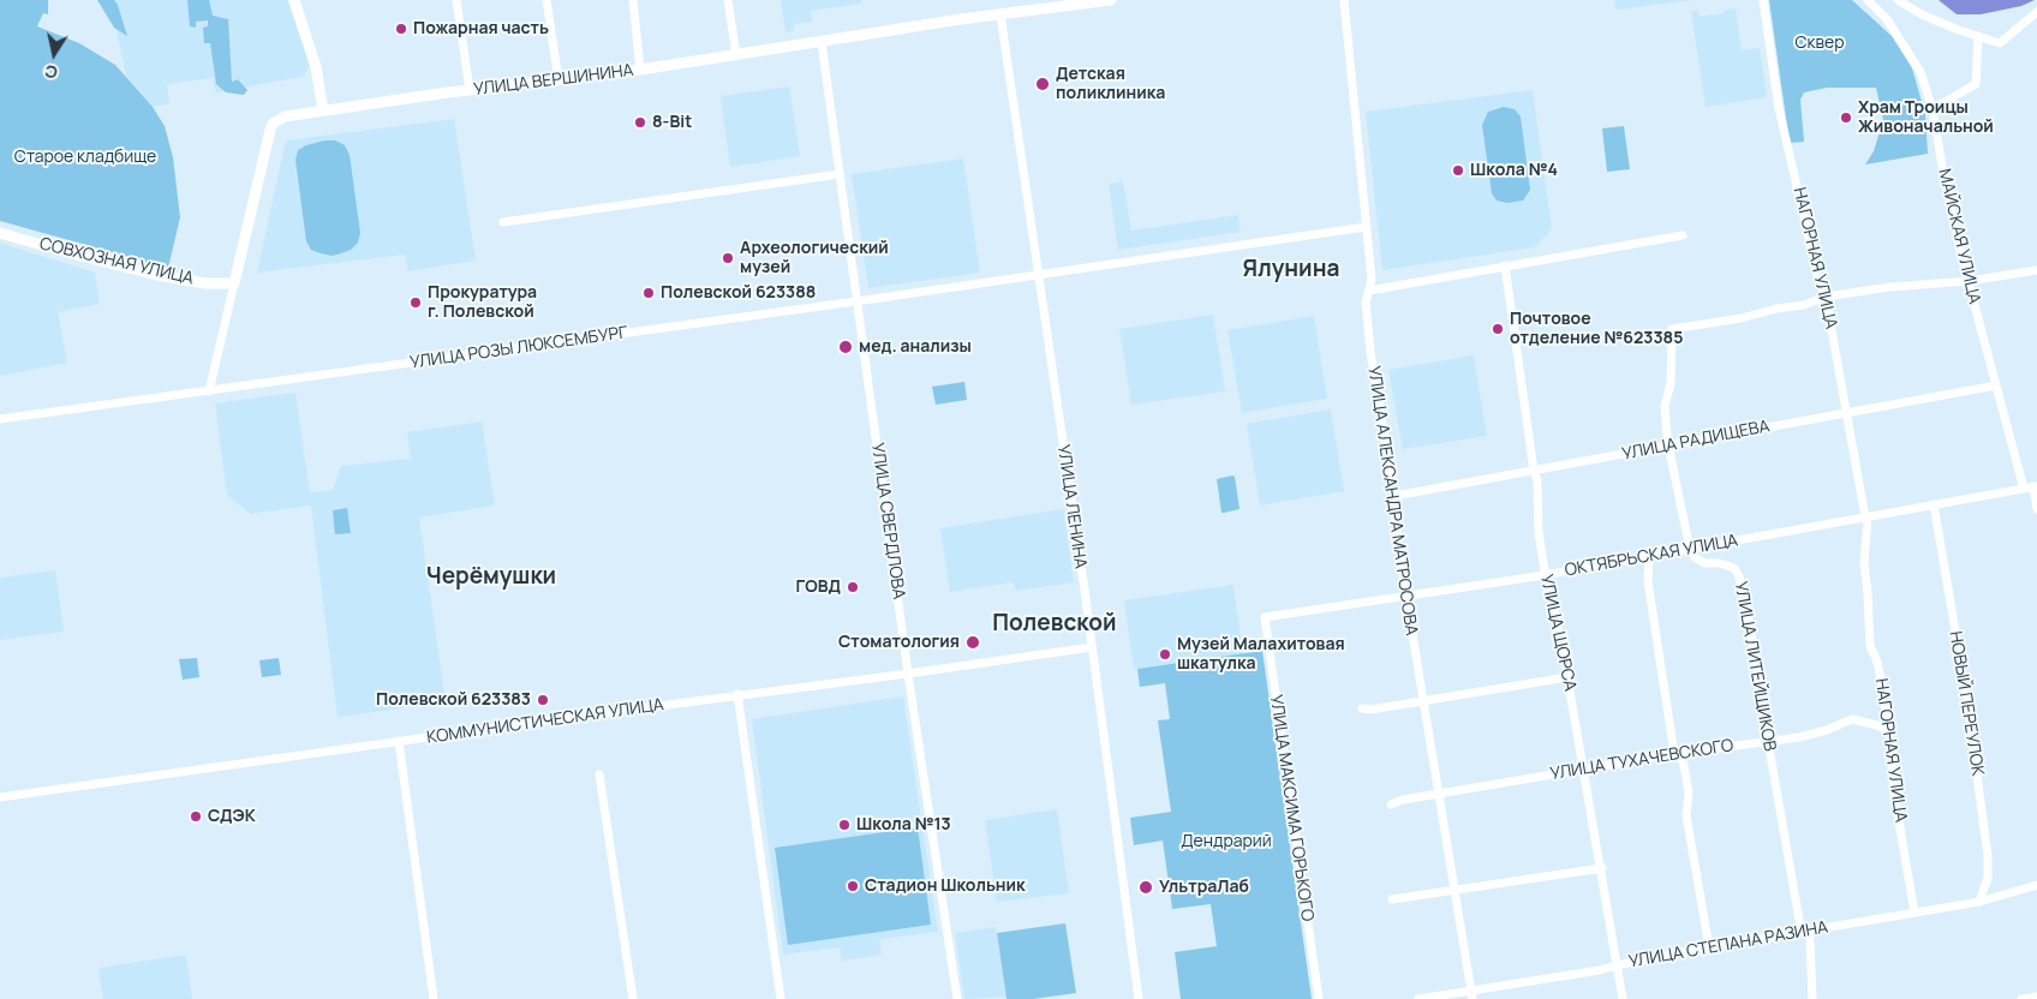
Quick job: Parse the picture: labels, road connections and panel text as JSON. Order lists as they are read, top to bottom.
{
  "streets": {
    "main road": ["УЛИЦА ВЕРШИНИНА", "СОВХОЗНАЯ УЛИЦА"],
    "street": [
      "МАЙСКАЯ УЛИЦА",
      "НАГОРНАЯ УЛИЦА",
      "УЛИЦА РОЗЫ ЛЮКСЕМБУРГ",
      "УЛИЦА РАДИЩЕВА",
      "УЛИЦА АЛЕКСАНДРА МАТРОСОВА",
      "УЛИЦА ЛЕНИНА",
      "УЛИЦА СВЕРДЛОВА",
      "ОКТЯБРЬСКАЯ УЛИЦА",
      "УЛИЦА ЩОРСА",
      "УЛИЦА ЛИТЕЙЩИКОВ",
      "НОВЫЙ ПЕРЕУЛОК",
      "КОММУНИСТИЧЕСКАЯ УЛИЦА",
      "УЛИЦА ТУХАЧЕВСКОГО",
      "УЛИЦА МАКСИМА ГОРЬКОГО",
      "УЛИЦА СТЕПАНА РАЗИНА"
    ]
  },
  "crossings": [
    ["УЛИЦА ВЕРШИНИНА", "СОВХОЗНАЯ УЛИЦА"],
    ["УЛИЦА ВЕРШИНИНА", "УЛИЦА РОЗЫ ЛЮКСЕМБУРГ"],
    ["УЛИЦА ВЕРШИНИНА", "УЛИЦА ЛЕНИНА"],
    ["УЛИЦА ВЕРШИНИНА", "УЛИЦА СВЕРДЛОВА"],
    ["МАЙСКАЯ УЛИЦА", "УЛИЦА РАДИЩЕВА"],
    ["МАЙСКАЯ УЛИЦА", "ОКТЯБРЬСКАЯ УЛИЦА"],
    ["НАГОРНАЯ УЛИЦА", "УЛИЦА РАДИЩЕВА"],
    ["НАГОРНАЯ УЛИЦА", "ОКТЯБРЬСКАЯ УЛИЦА"],
    ["НАГОРНАЯ УЛИЦА", "УЛИЦА ТУХАЧЕВСКОГО"],
    ["НАГОРНАЯ УЛИЦА", "УЛИЦА СТЕПАНА РАЗИНА"],
    ["УЛИЦА РОЗЫ ЛЮКСЕМБУРГ", "УЛИЦА АЛЕКСАНДРА МАТРОСОВА"],
    ["УЛИЦА РОЗЫ ЛЮКСЕМБУРГ", "УЛИЦА ЛЕНИНА"],
    ["УЛИЦА РОЗЫ ЛЮКСЕМБУРГ", "УЛИЦА СВЕРДЛОВА"],
    ["УЛИЦА РАДИЩЕВА", "УЛИЦА АЛЕКСАНДРА МАТРОСОВА"],
    ["УЛИЦА РАДИЩЕВА", "УЛИЦА ЩОРСА"],
    ["УЛИЦА АЛЕКСАНДРА МАТРОСОВА", "ОКТЯБРЬСКАЯ УЛИЦА"],
    ["УЛИЦА АЛЕКСАНДРА МАТРОСОВА", "УЛИЦА ТУХАЧЕВСКОГО"],
    ["УЛИЦА АЛЕКСАНДРА МАТРОСОВА", "УЛИЦА СТЕПАНА РАЗИНА"],
    ["УЛИЦА ЛЕНИНА", "КОММУНИСТИЧЕСКАЯ УЛИЦА"],
    ["УЛИЦА СВЕРДЛОВА", "КОММУНИСТИЧЕСКАЯ УЛИЦА"],
    ["ОКТЯБРЬСКАЯ УЛИЦА", "УЛИЦА ЩОРСА"],
    ["ОКТЯБРЬСКАЯ УЛИЦА", "УЛИЦА ЛИТЕЙЩИКОВ"],
    ["ОКТЯБРЬСКАЯ УЛИЦА", "НОВЫЙ ПЕРЕУЛОК"],
    ["ОКТЯБРЬСКАЯ УЛИЦА", "УЛИЦА МАКСИМА ГОРЬКОГО"],
    ["УЛИЦА ЩОРСА", "УЛИЦА ТУХАЧЕВСКОГО"],
    ["УЛИЦА ЩОРСА", "УЛИЦА СТЕПАНА РАЗИНА"],
    ["УЛИЦА ЛИТЕЙЩИКОВ", "УЛИЦА ТУХАЧЕВСКОГО"],
    ["УЛИЦА ЛИТЕЙЩИКОВ", "УЛИЦА СТЕПАНА РАЗИНА"],
    ["НОВЫЙ ПЕРЕУЛОК", "УЛИЦА СТЕПАНА РАЗИНА"]
  ],
  "districts": ["Ялунина", "Черёмушки", "Полевской"],
  "parks": ["Сквер", "Старое кладбище", "Дендрарий"],
  "places": [
    "Пожарная часть",
    "Детская поликлиника",
    "Храм Троицы Живоначальной",
    "8-Bit",
    "Школа №4",
    "Археологический музей",
    "Полевской 623388",
    "Прокуратура г. Полевской",
    "Почтовое отделение №623385",
    "мед. анализы",
    "ГОВД",
    "Стоматология",
    "Музей Малахитовая шкатулка",
    "Полевской 623383",
    "СДЭК",
    "Школа №13",
    "Стадион Школьник",
    "УльтраЛаб"
  ],
  "north": "bottom"
}
